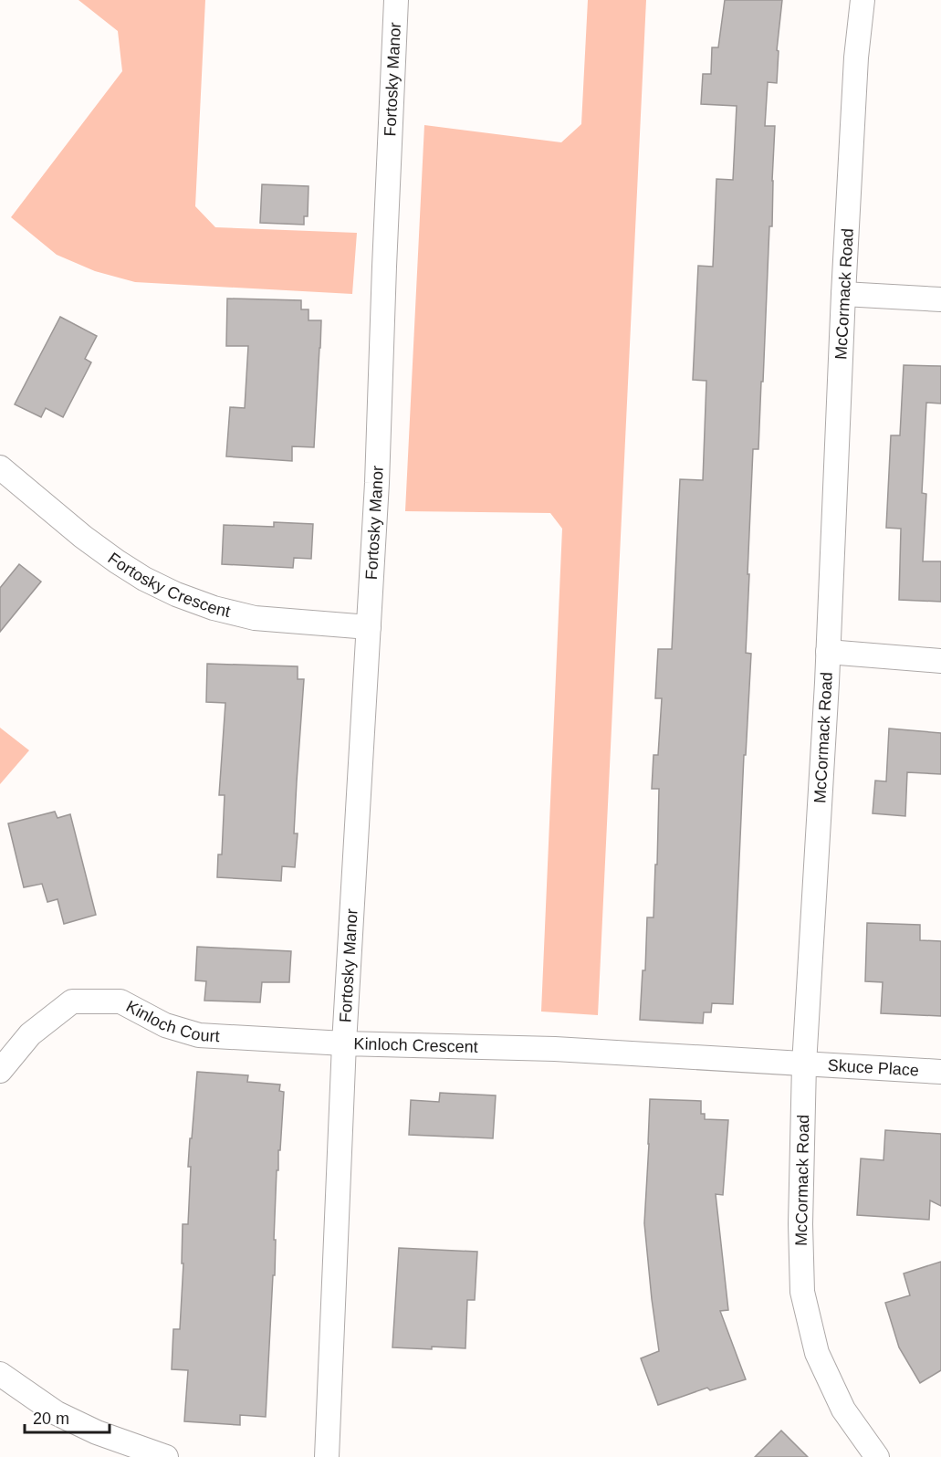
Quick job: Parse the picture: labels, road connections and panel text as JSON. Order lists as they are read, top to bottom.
{
  "streets": {
    "street": [
      "Fortosky Manor",
      "McCormack Road",
      "Fortosky Crescent",
      "Kinloch Court",
      "Kinloch Crescent",
      "Skuce Place"
    ]
  },
  "crossings": [
    ["Fortosky Manor", "Fortosky Crescent"],
    ["Fortosky Manor", "Kinloch Court"],
    ["Fortosky Manor", "Kinloch Crescent"],
    ["McCormack Road", "Kinloch Crescent"],
    ["McCormack Road", "Skuce Place"],
    ["Kinloch Court", "Kinloch Crescent"],
    ["Kinloch Crescent", "Skuce Place"]
  ],
  "scale_bar": "20 m"
}
